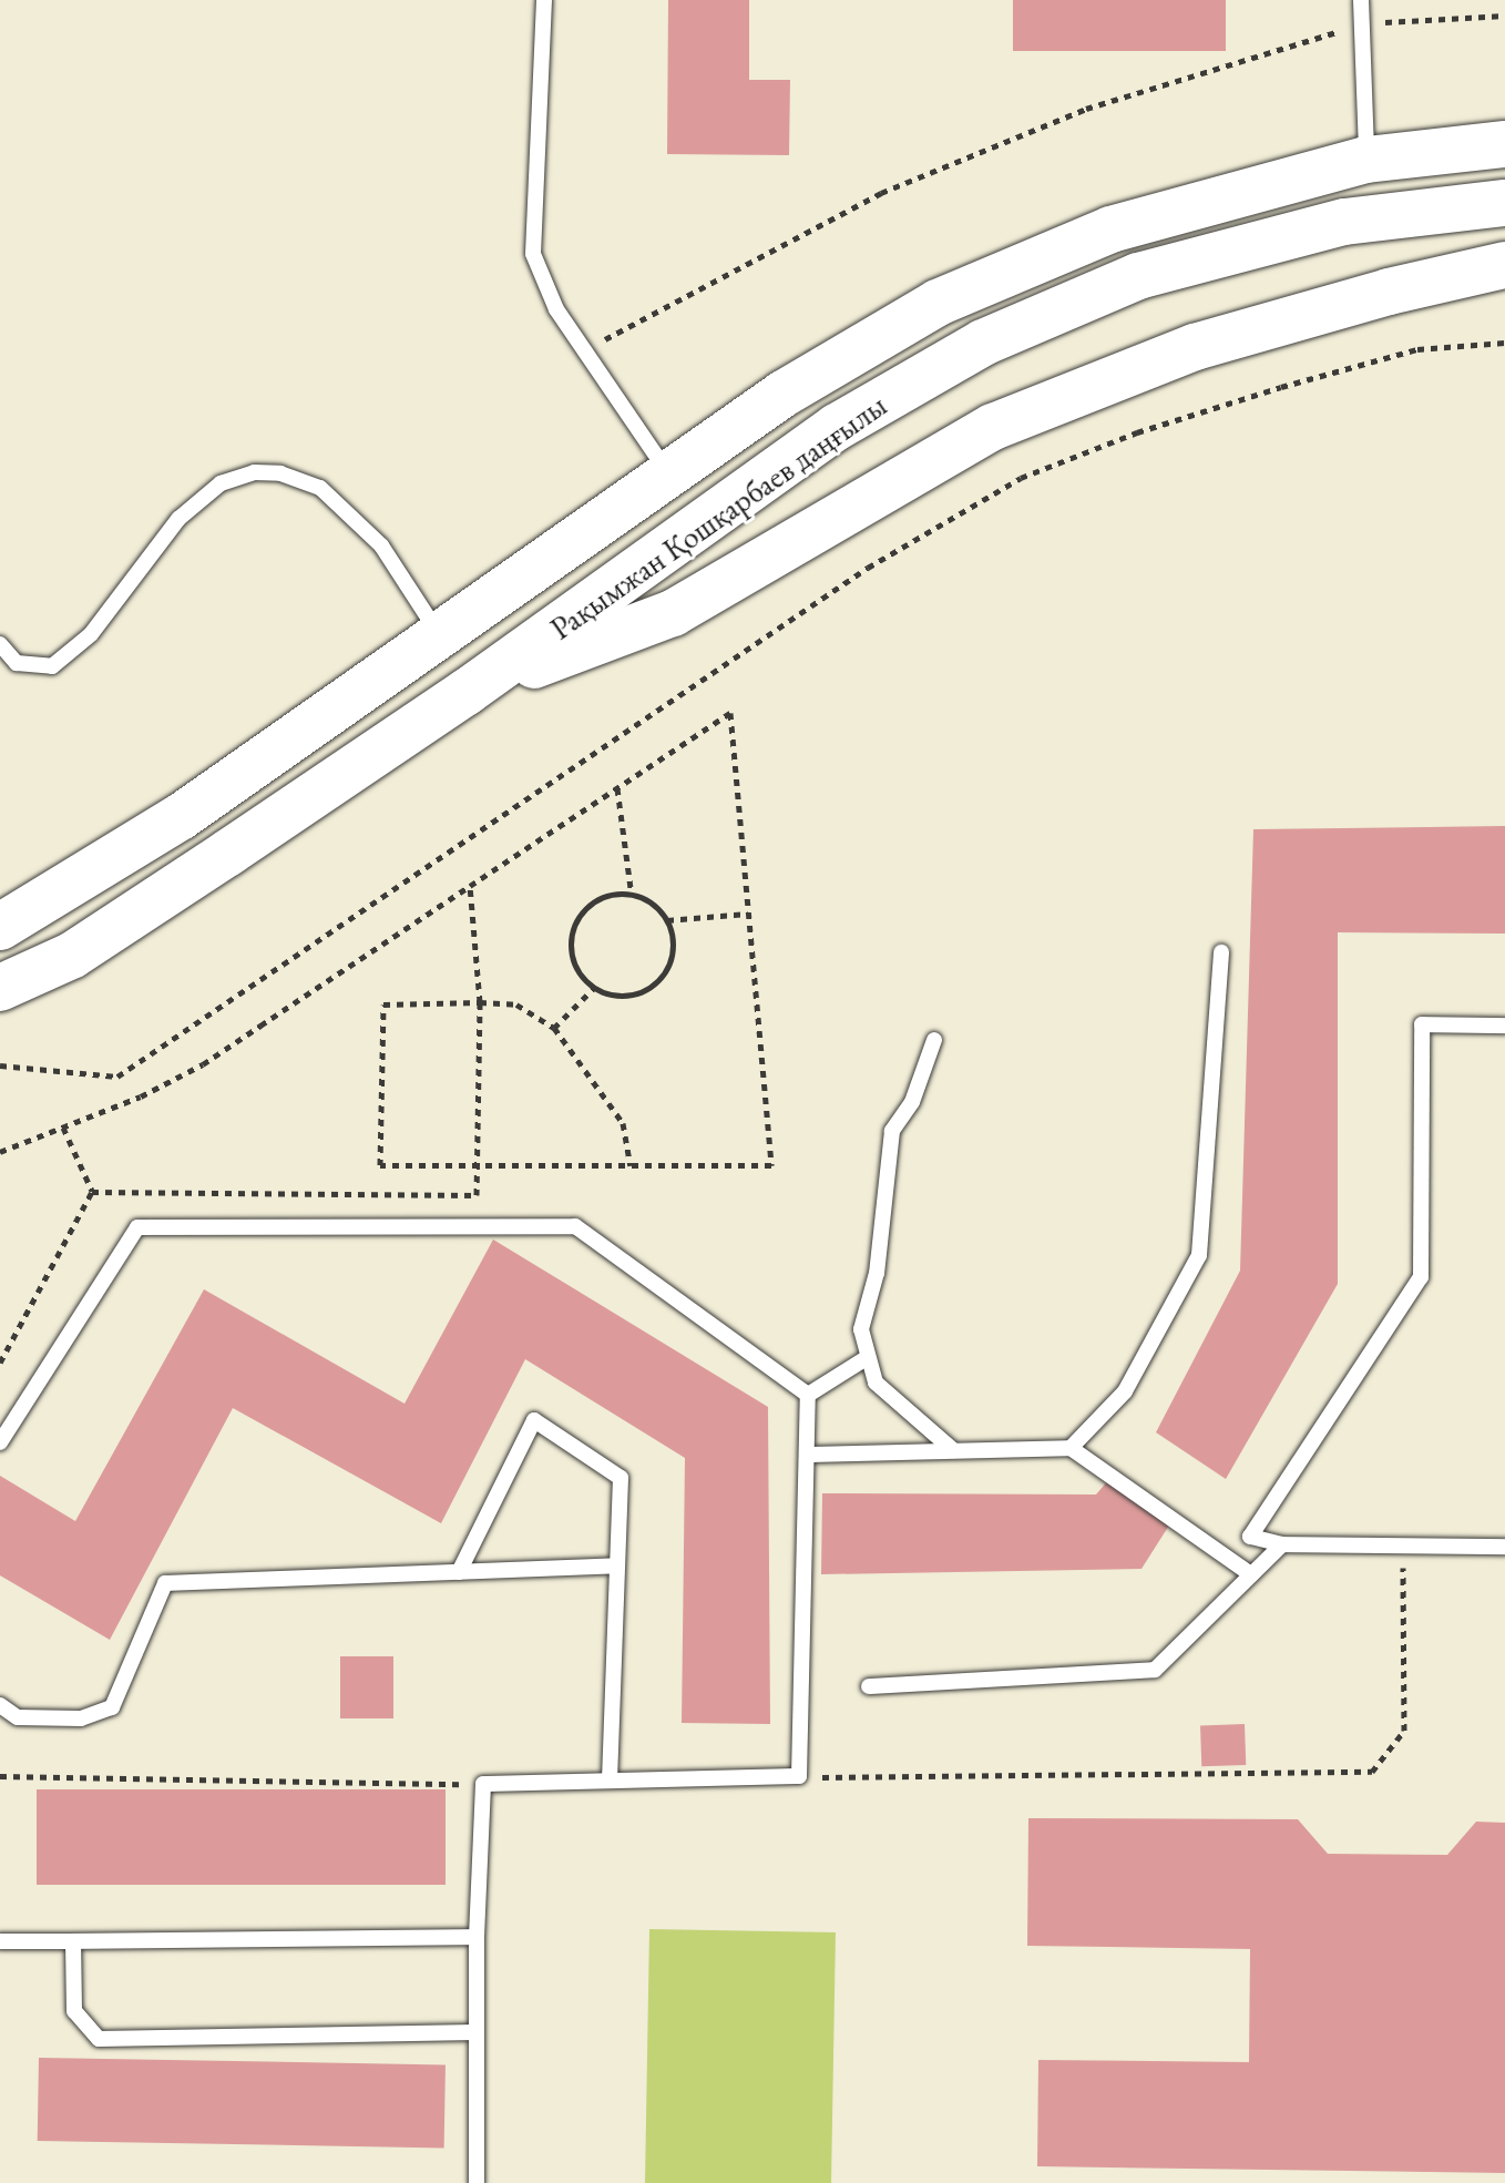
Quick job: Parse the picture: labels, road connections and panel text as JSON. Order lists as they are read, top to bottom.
{
  "streets": {
    "main road": ["Рақымжан Қошқарбаев даңғылы"]
  }
}
